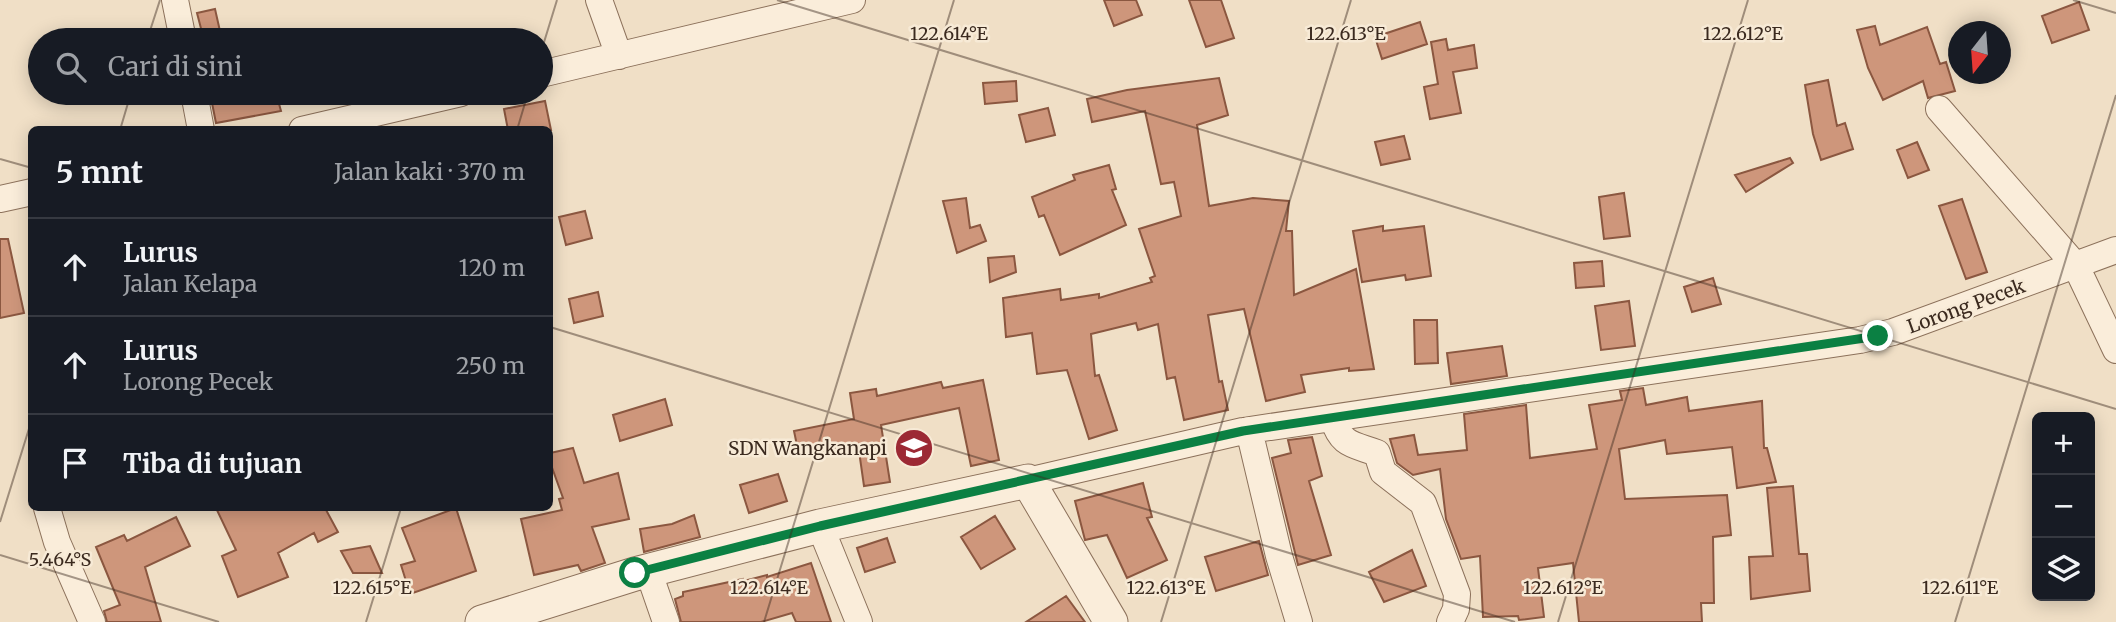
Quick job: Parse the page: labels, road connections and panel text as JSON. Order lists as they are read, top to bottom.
{
  "streets": {
    "street": ["Lorong Pecek"]
  },
  "places": {
    "school or university": ["SDN Wangkanapi"]
  },
  "north": "bottom",
  "page": {
    "search": "Cari di sini",
    "heading": ["5 mnt", "Jalan kaki · 370 m"],
    "list": [
      ["Lurus", "Jalan Kelapa", "120 m"],
      ["Lurus", "Lorong Pecek", "250 m"],
      "Tiba di tujuan"
    ],
    "map_buttons": ["+", "−"]
  },
  "coordinates": [
    "122.614°E",
    "122.613°E",
    "122.612°E",
    "5.464°S",
    "122.615°E",
    "122.611°E"
  ]
}
